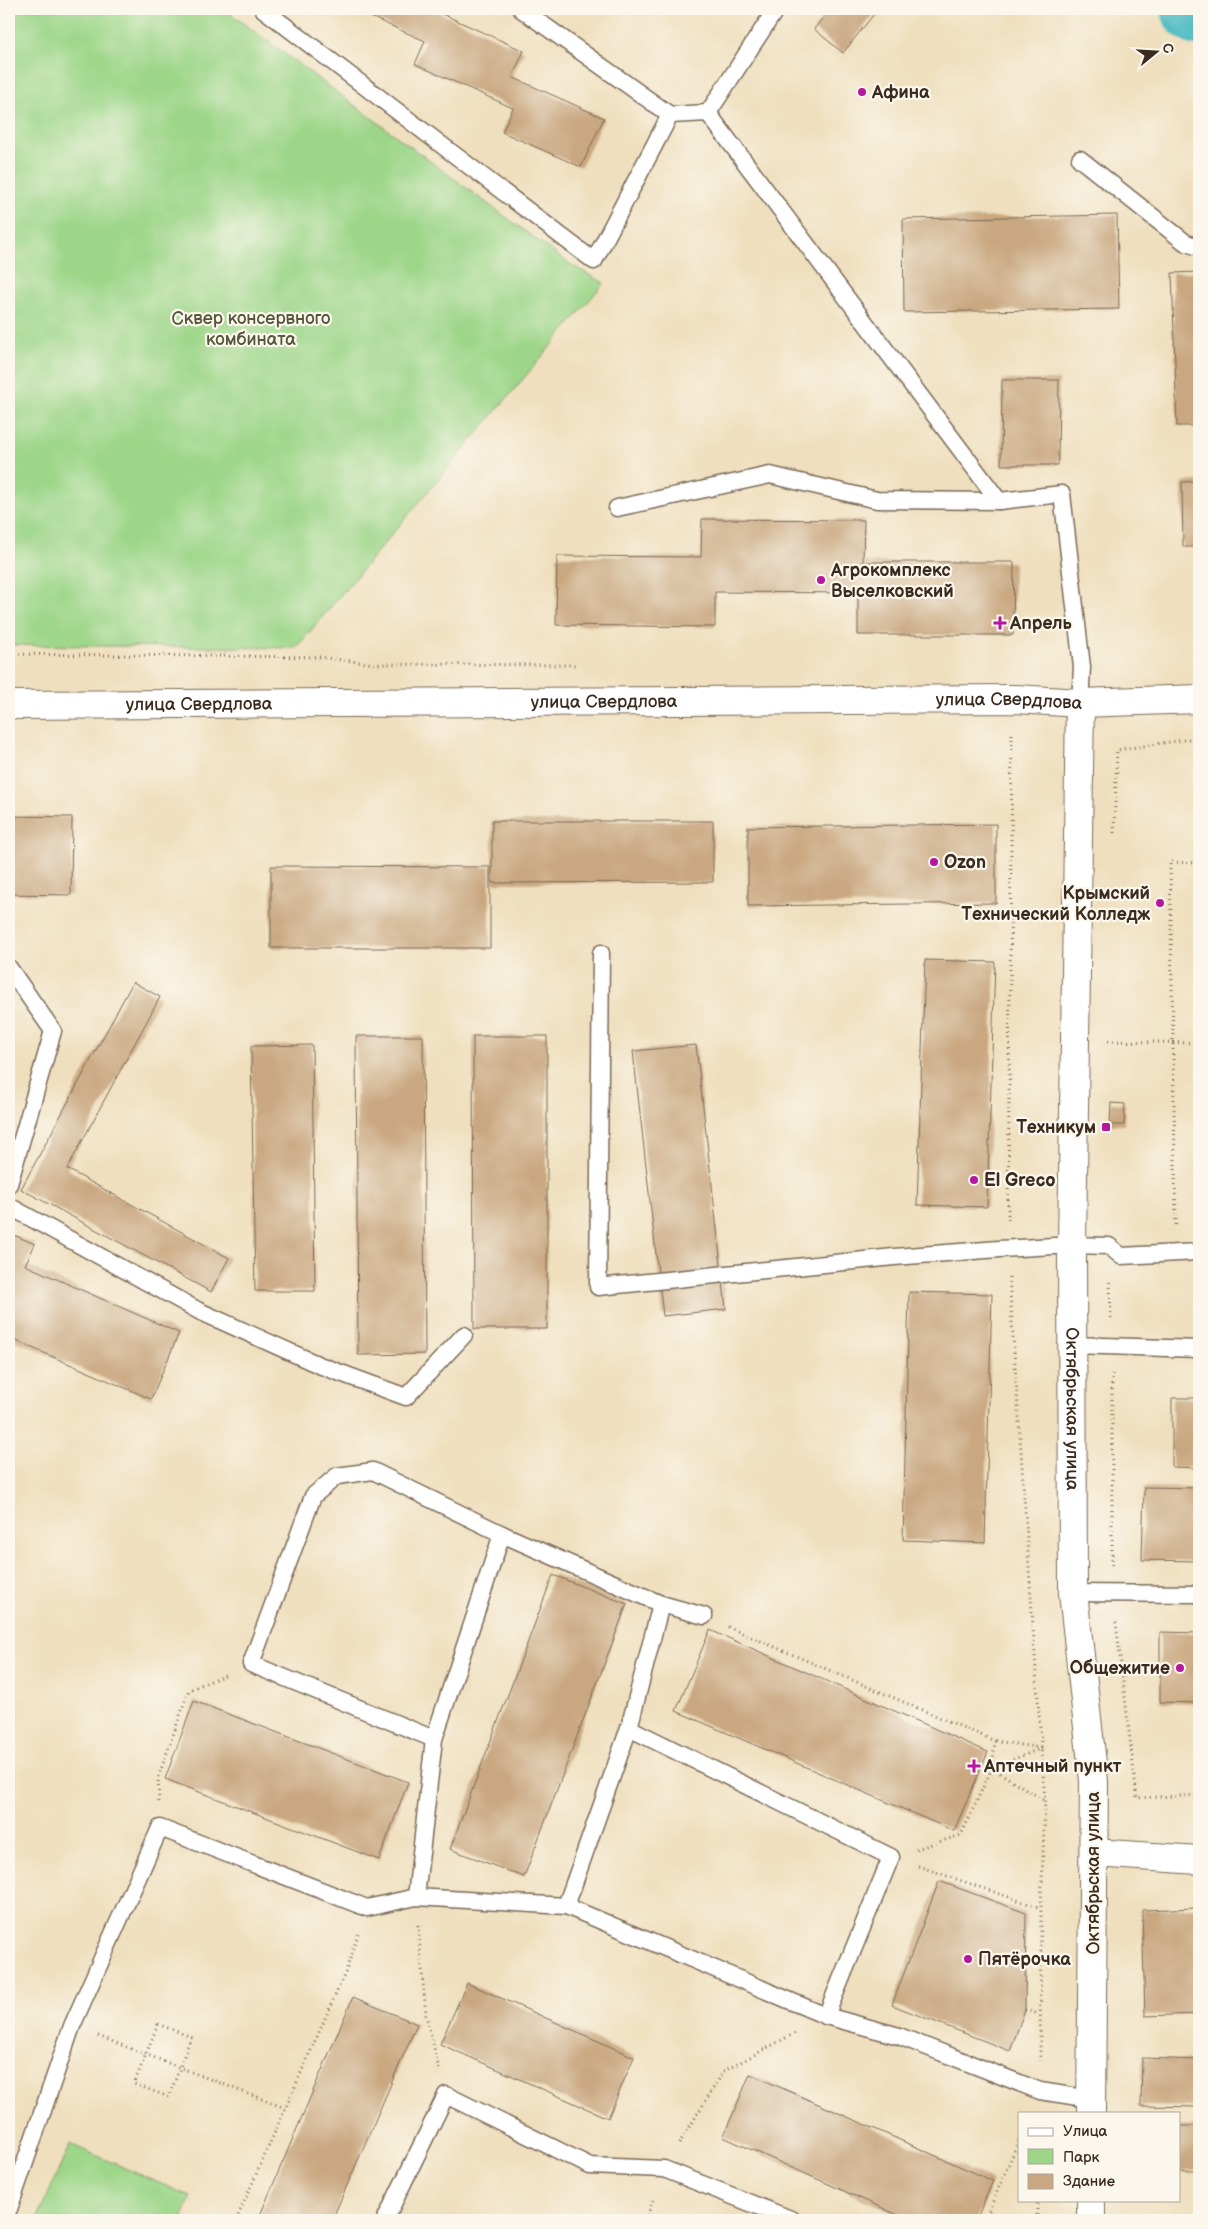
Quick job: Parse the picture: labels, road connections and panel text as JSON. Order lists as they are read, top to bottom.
{
  "streets": {
    "street": ["улица Свердлова", "Октябрьская улица"]
  },
  "crossings": [
    ["улица Свердлова", "Октябрьская улица"]
  ],
  "parks": ["Сквер консервного комбината"],
  "places": {
    "other": [
      "Афина",
      "Агрокомплекс Выселковский",
      "Ozon",
      "Крымский Технический Колледж",
      "El Greco",
      "Общежитие",
      "Пятёрочка"
    ],
    "health": ["Апрель", "Аптечный пункт"],
    "transit": ["Техникум"]
  },
  "legend": ["Улица", "Парк", "Здание"],
  "north": "right"
}
